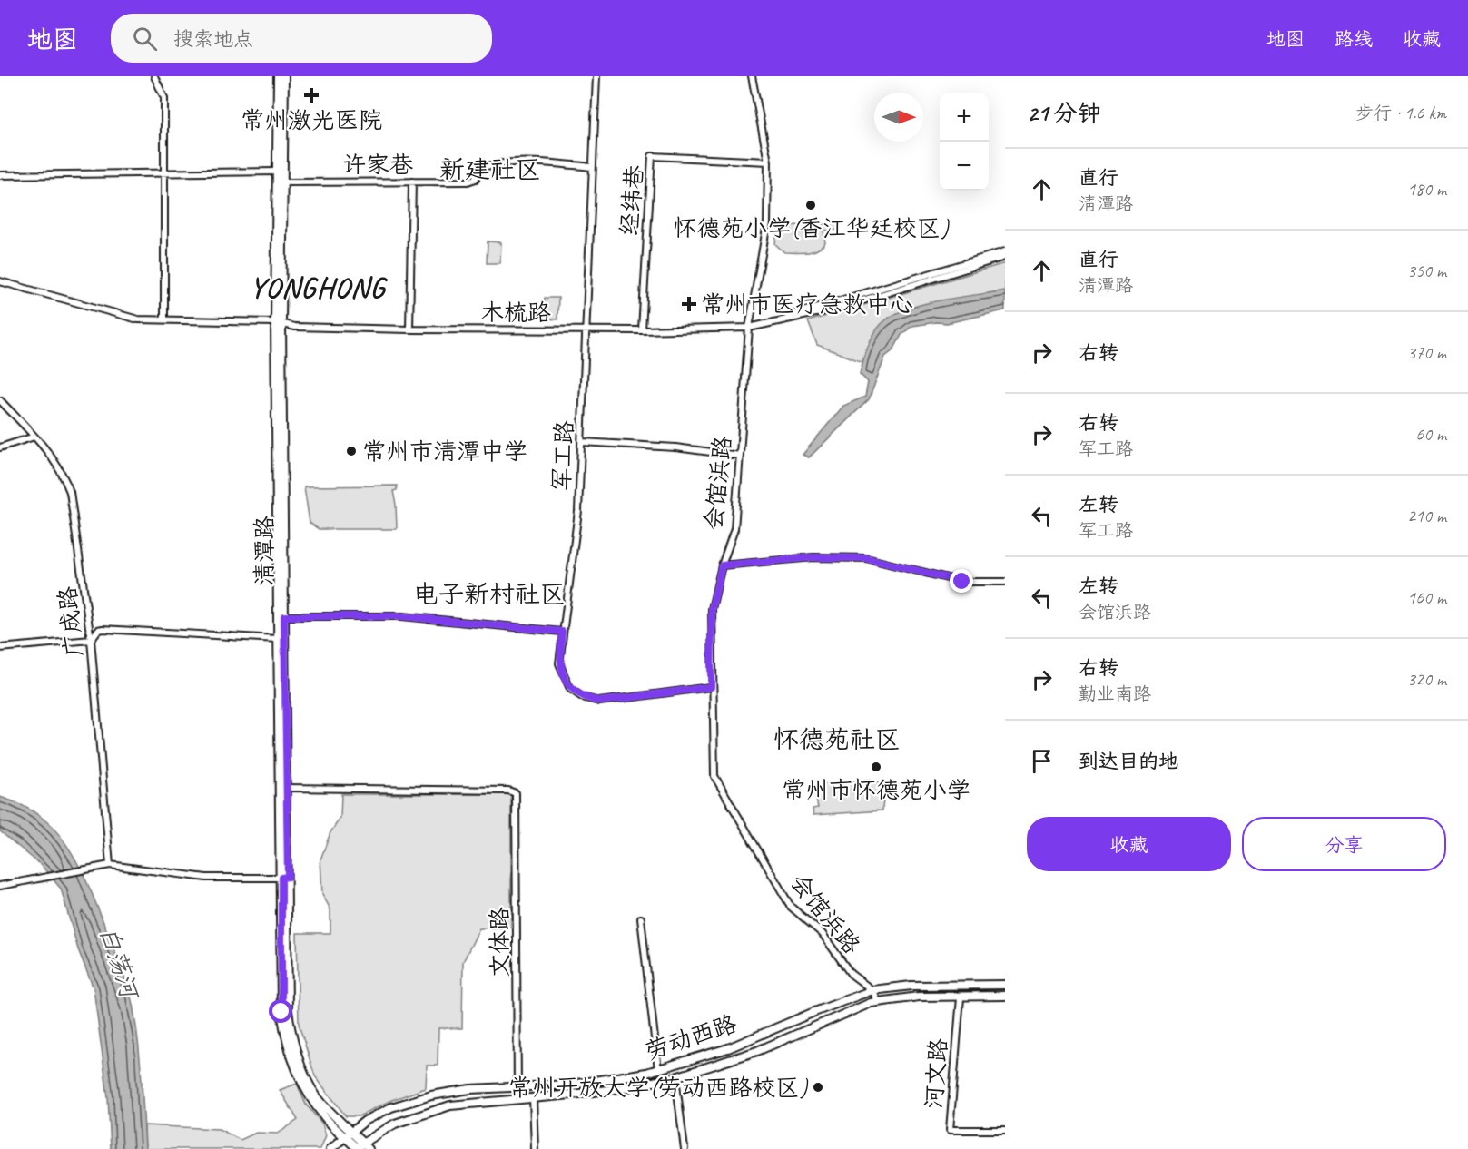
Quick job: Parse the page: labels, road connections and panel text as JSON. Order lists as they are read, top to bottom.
{
  "streets": {
    "main road": ["清潭路", "劳动西路"],
    "street": [
      "许家巷",
      "经纬巷",
      "木梳路",
      "军工路",
      "会馆浜路",
      "广成路",
      "文体路",
      "河文路"
    ]
  },
  "crossings": [
    ["许家巷", "军工路"],
    ["许家巷", "清潭路"],
    ["经纬巷", "木梳路"],
    ["经纬巷", "会馆浜路"],
    ["木梳路", "军工路"],
    ["木梳路", "会馆浜路"],
    ["木梳路", "清潭路"],
    ["军工路", "会馆浜路"],
    ["会馆浜路", "劳动西路"],
    ["清潭路", "文体路"],
    ["清潭路", "劳动西路"],
    ["文体路", "劳动西路"],
    ["劳动西路", "河文路"]
  ],
  "districts": [
    "新建社区",
    "YONGHONG",
    "电子新村社区",
    "怀德苑社区"
  ],
  "water": ["白荡河"],
  "places": {
    "health": ["常州激光医院", "常州市医疗急救中心"],
    "other": [
      "怀德苑小学(香江华廷校区)",
      "常州市清潭中学",
      "常州市怀德苑小学",
      "常州开放大学(劳动西路校区)"
    ]
  },
  "north": "right",
  "page": {
    "header": "地图",
    "search": "搜索地点",
    "nav": ["地图", "路线", "收藏"],
    "heading": ["21 分钟", "步行 · 1.6 km"],
    "map_buttons": ["+", "−"],
    "list": [
      ["直行", "清潭路", "180 m"],
      ["直行", "清潭路", "350 m"],
      ["右转", "370 m"],
      ["右转", "军工路", "60 m"],
      ["左转", "军工路", "210 m"],
      ["左转", "会馆浜路", "160 m"],
      ["右转", "勤业南路", "320 m"],
      "到达目的地"
    ],
    "buttons": ["收藏", "分享"]
  }
}
